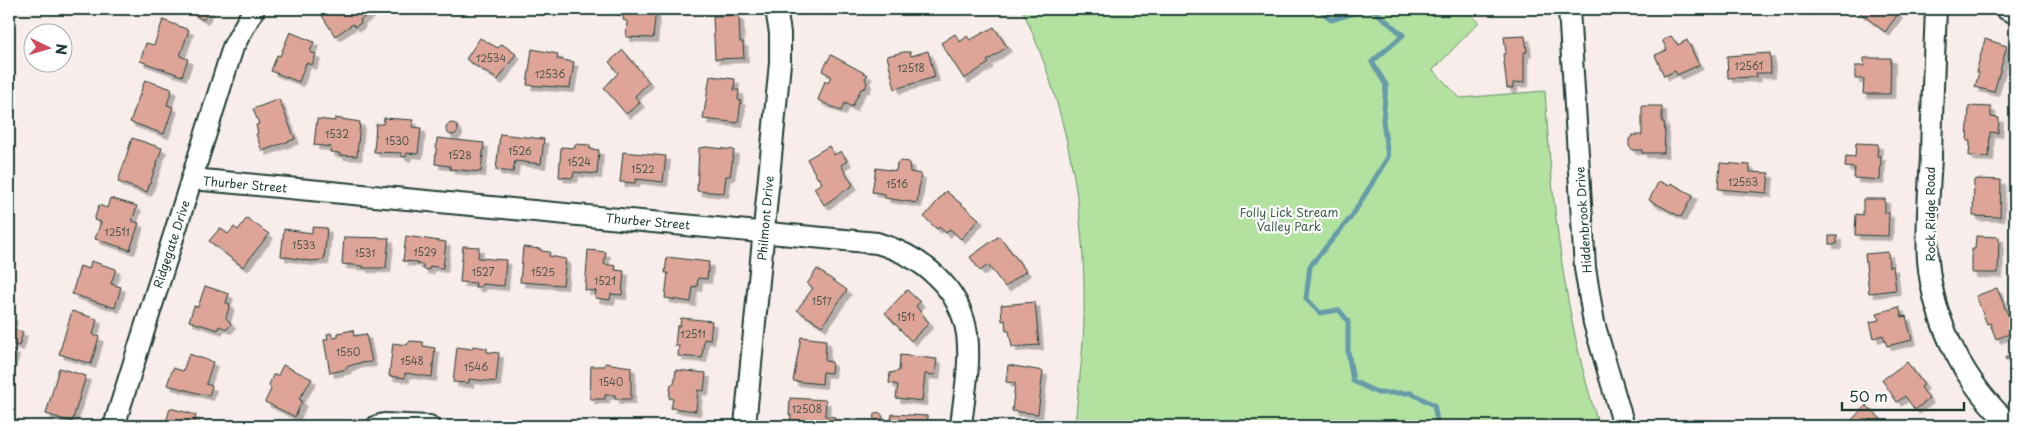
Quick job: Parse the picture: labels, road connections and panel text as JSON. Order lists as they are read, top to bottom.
{
  "streets": {
    "street": [
      "Thurber Street",
      "Rock Ridge Road",
      "Philmont Drive",
      "Hiddenbrook Drive",
      "Ridgegate Drive"
    ]
  },
  "crossings": [
    ["Thurber Street", "Philmont Drive"],
    ["Thurber Street", "Ridgegate Drive"]
  ],
  "parks": ["Folly Lick Stream Valley Park"],
  "house_numbers": [
    "12534",
    "12561",
    "12518",
    "12536",
    "1532",
    "1530",
    "1526",
    "1528",
    "1524",
    "1522",
    "12553",
    "1516",
    "12511",
    "1533",
    "1529",
    "1531",
    "1527",
    "1525",
    "1521",
    "1517",
    "1511",
    "12511",
    "1550",
    "1548",
    "1546",
    "1540",
    "12508"
  ],
  "scale_bar": "50 m",
  "north": "right"
}
